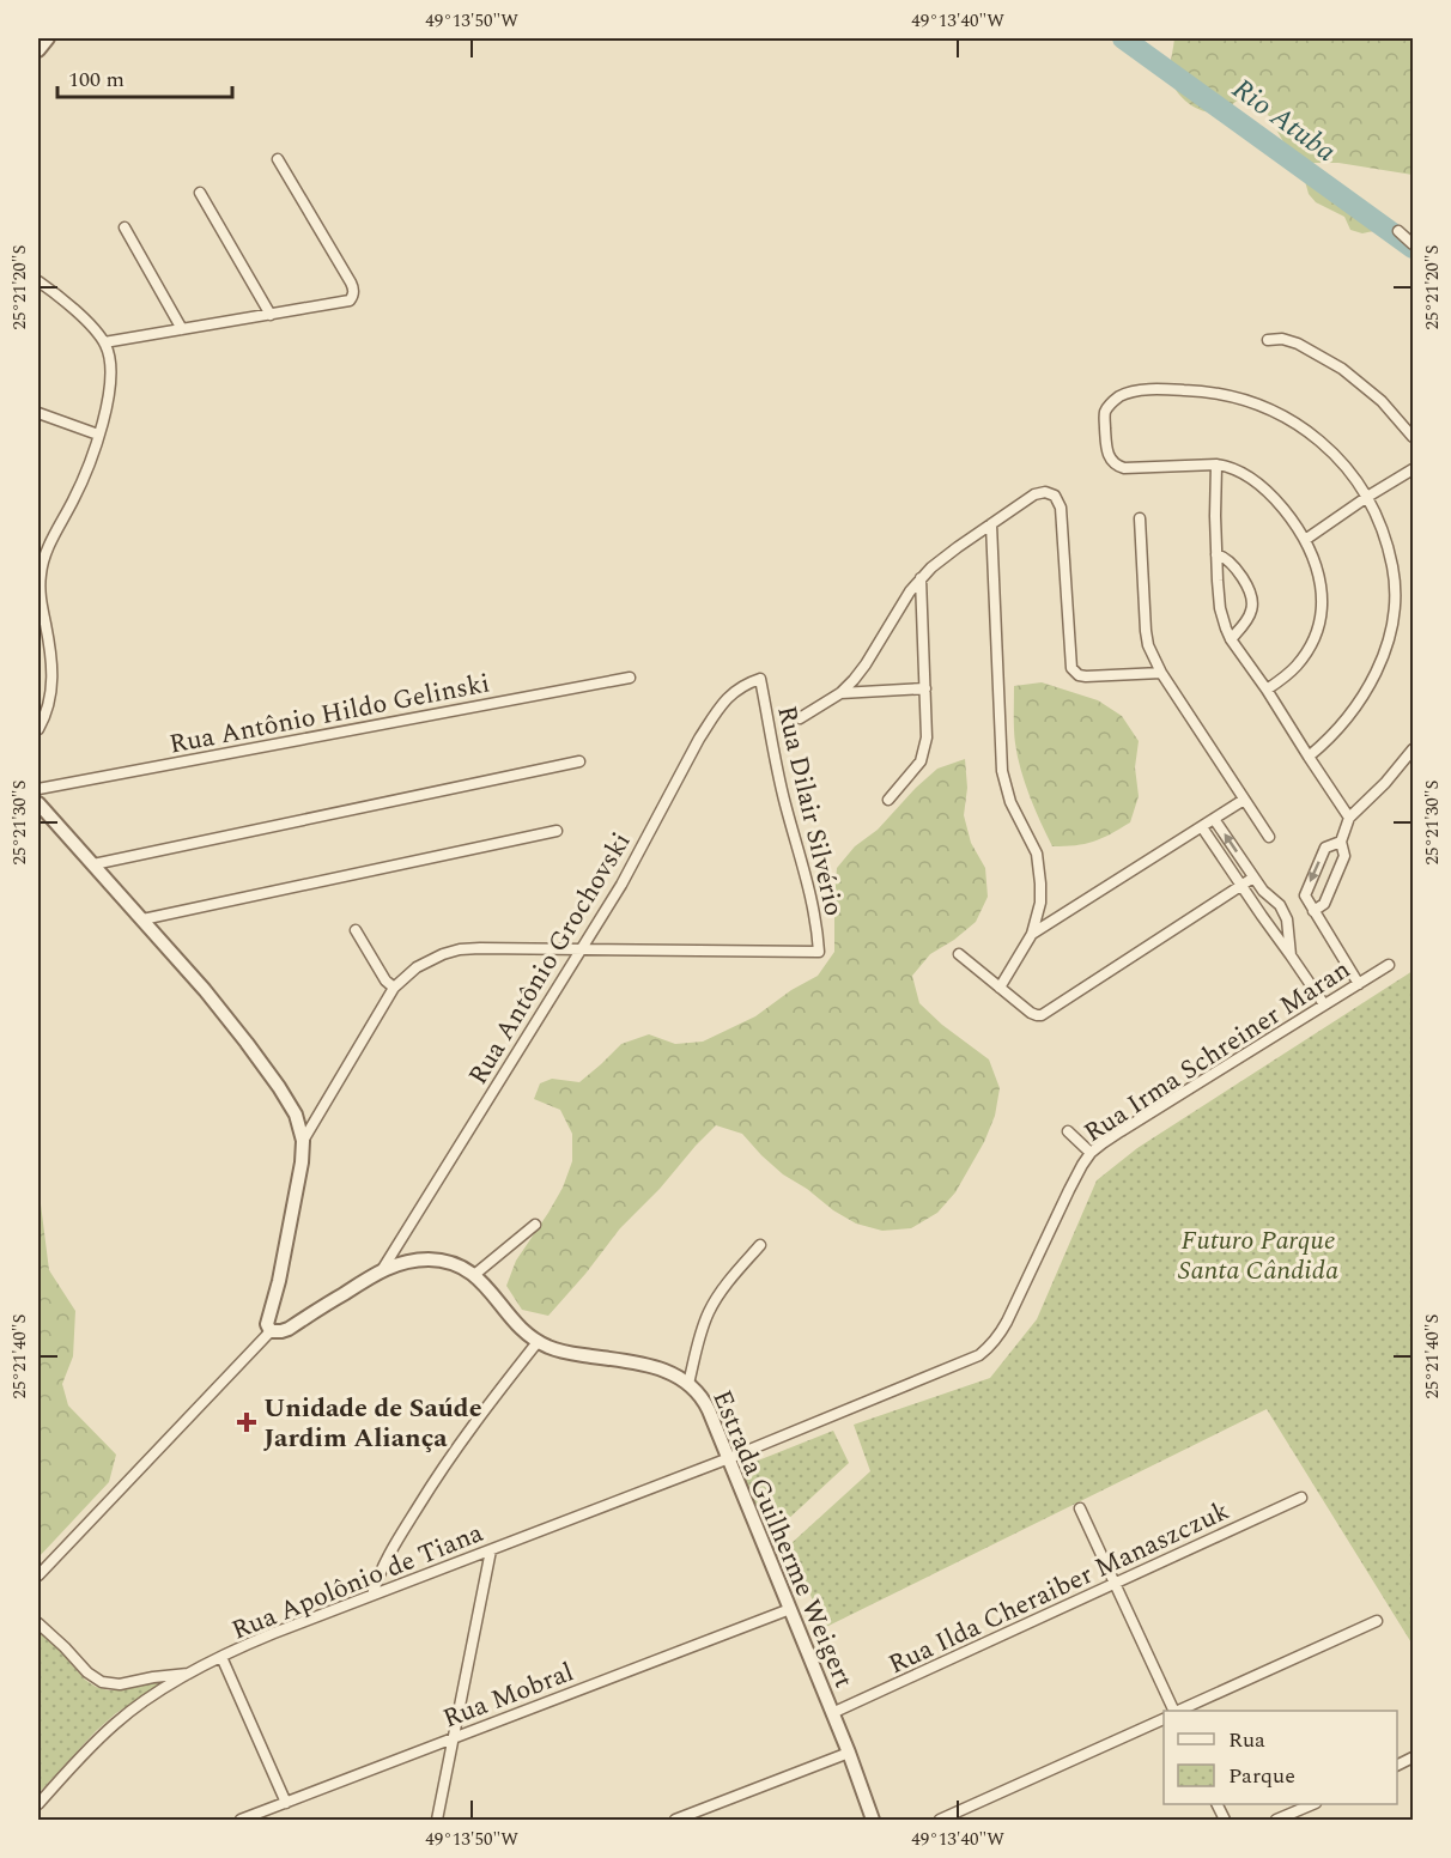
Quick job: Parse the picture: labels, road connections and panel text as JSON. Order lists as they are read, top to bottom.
{
  "streets": {
    "street": [
      "Rua Antônio Hildo Gelinski",
      "Rua Dilair Silvério",
      "Rua Antônio Grochovski",
      "Rua Irma Schreiner Maran",
      "Estrada Guilherme Weigert",
      "Rua Apolônio de Tiana",
      "Rua Ilda Cheraiber Manaszczuk",
      "Rua Mobral"
    ]
  },
  "crossings": [
    ["Rua Dilair Silvério", "Rua Antônio Grochovski"],
    ["Rua Antônio Grochovski", "Estrada Guilherme Weigert"],
    ["Rua Irma Schreiner Maran", "Estrada Guilherme Weigert"],
    ["Rua Irma Schreiner Maran", "Rua Apolônio de Tiana"],
    ["Estrada Guilherme Weigert", "Rua Apolônio de Tiana"],
    ["Estrada Guilherme Weigert", "Rua Ilda Cheraiber Manaszczuk"],
    ["Estrada Guilherme Weigert", "Rua Mobral"]
  ],
  "water": ["Rio Atuba"],
  "parks": ["Futuro Parque Santa Cândida"],
  "places": {
    "health": ["Unidade de Saúde Jardim Aliança"]
  },
  "legend": ["Rua", "Parque"],
  "scale_bar": "100 m",
  "coordinates": [
    "49°13'50\"W",
    "49°13'40\"W",
    "25°21'20\"S",
    "25°21'30\"S",
    "25°21'40\"S"
  ]
}
